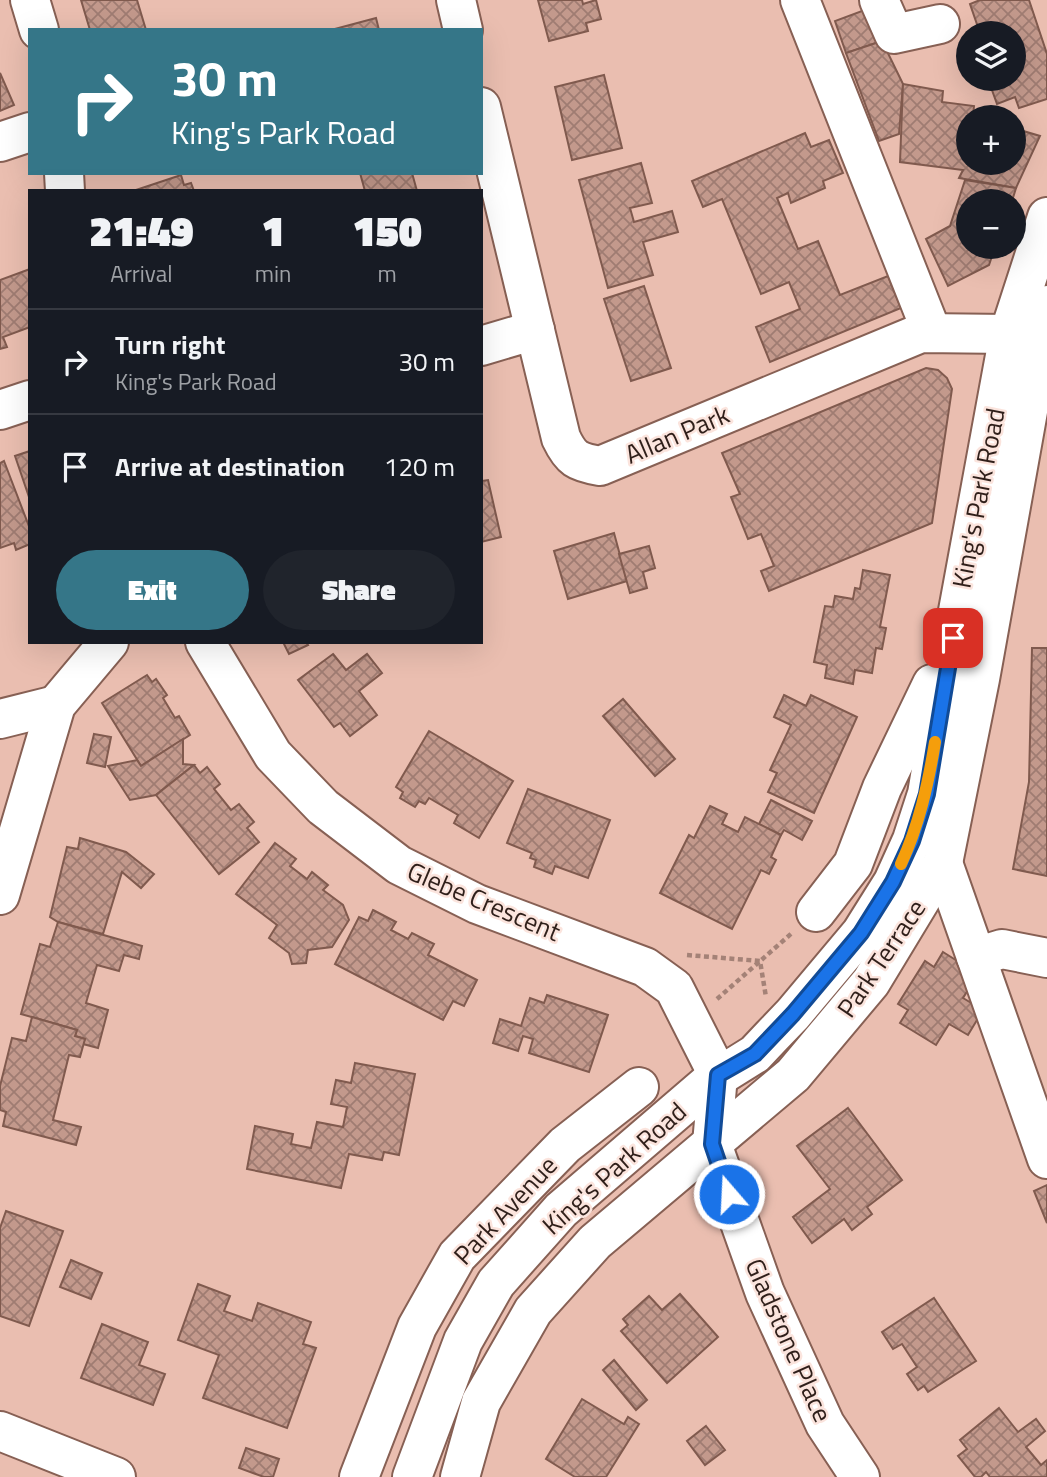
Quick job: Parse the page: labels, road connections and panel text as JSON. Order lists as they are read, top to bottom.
{
  "streets": {
    "street": [
      "Allan Park",
      "King's Park Road",
      "Glebe Crescent",
      "Park Terrace",
      "Park Avenue",
      "Gladstone Place"
    ]
  },
  "crossings": [
    ["Allan Park", "King's Park Road"],
    ["King's Park Road", "Glebe Crescent"],
    ["King's Park Road", "Gladstone Place"],
    ["Glebe Crescent", "Gladstone Place"],
    ["Park Terrace", "Gladstone Place"]
  ],
  "page": {
    "map_buttons": ["+", "−"],
    "turn": ["30 m", "King's Park Road"],
    "eta": [
      "21:49",
      "Arrival",
      "1",
      "min",
      "150",
      "m"
    ],
    "list": [
      {
        "name": "Turn right",
        "note": "King's Park Road",
        "value": "30 m"
      },
      {
        "name": "Arrive at destination",
        "value": "120 m"
      }
    ],
    "buttons": ["Exit", "Share"]
  }
}
